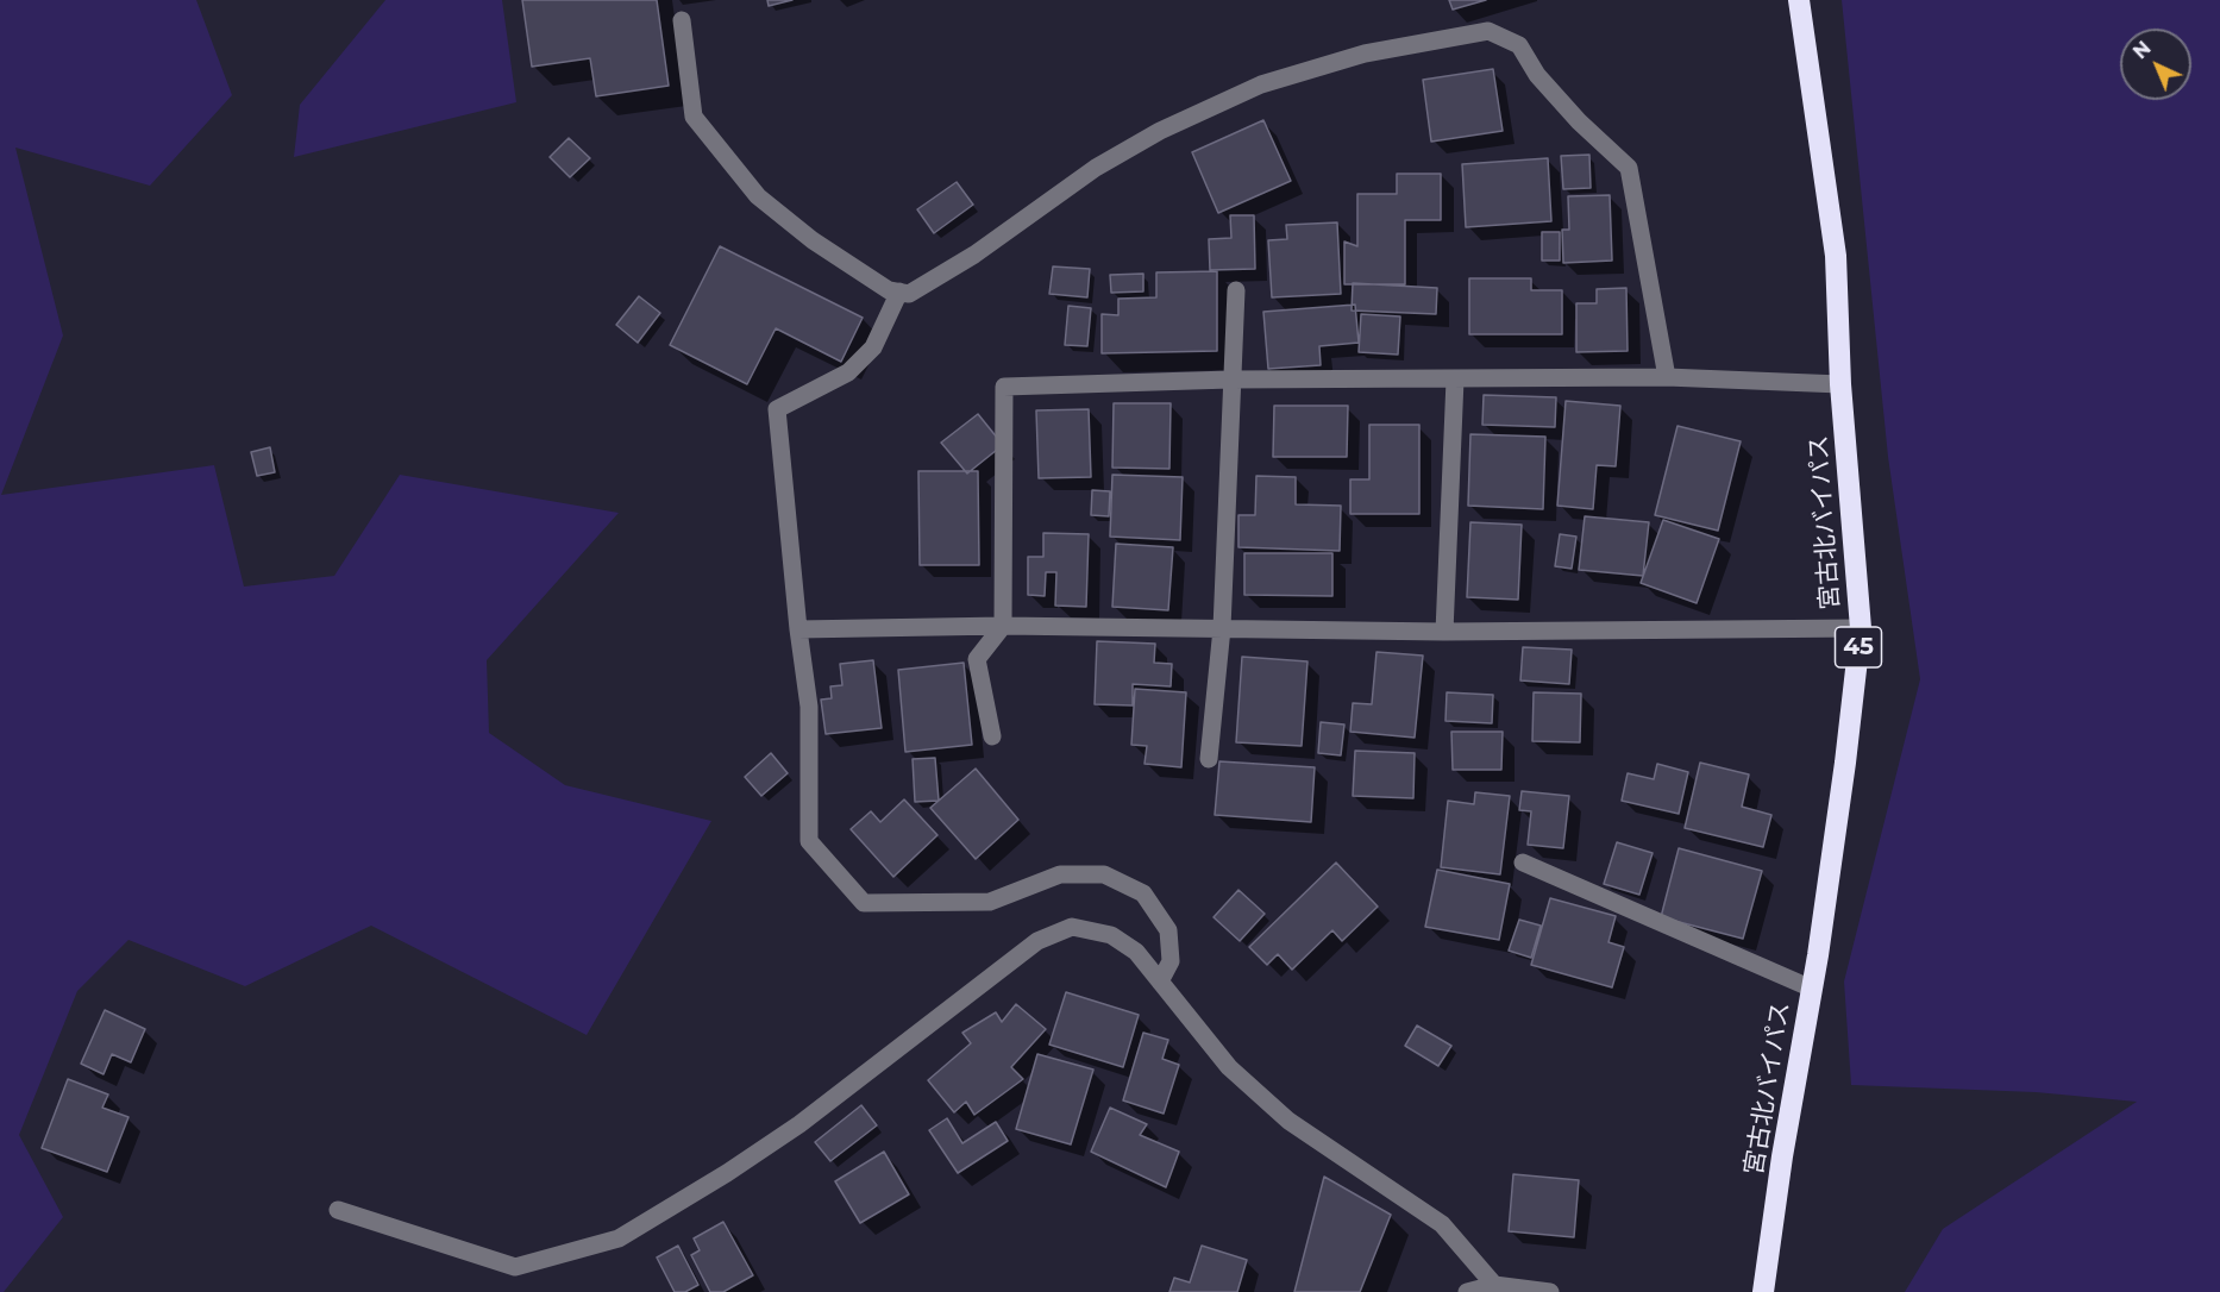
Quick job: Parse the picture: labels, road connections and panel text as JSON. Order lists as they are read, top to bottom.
{
  "streets": {
    "highway": ["宮古北バイパス", "45"]
  },
  "north": "top left"
}
